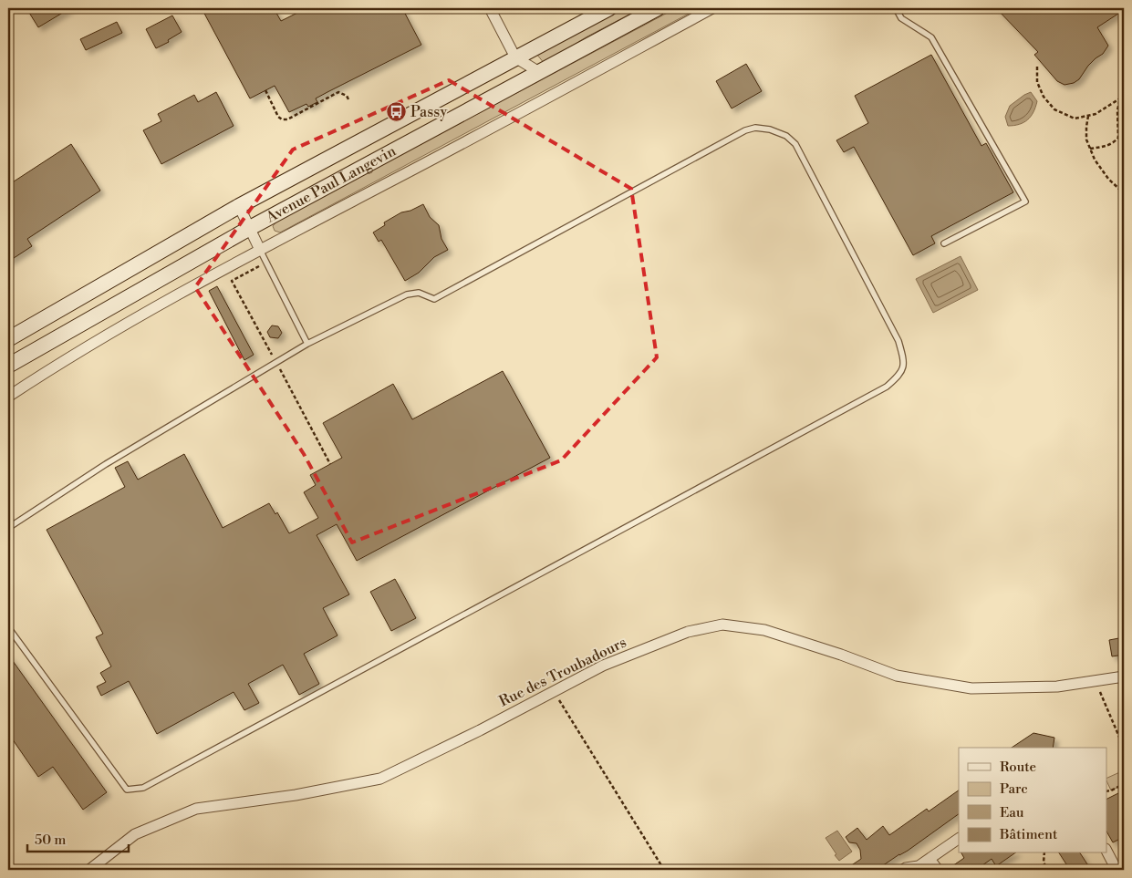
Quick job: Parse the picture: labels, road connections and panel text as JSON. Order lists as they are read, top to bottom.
{
  "streets": {
    "main road": ["Avenue Paul Langevin"],
    "street": ["Rue des Troubadours"]
  },
  "places": {
    "bus stop": ["Passy"]
  },
  "legend": [
    "Route",
    "Parc",
    "Eau",
    "Bâtiment"
  ],
  "scale_bar": "50 m"
}
